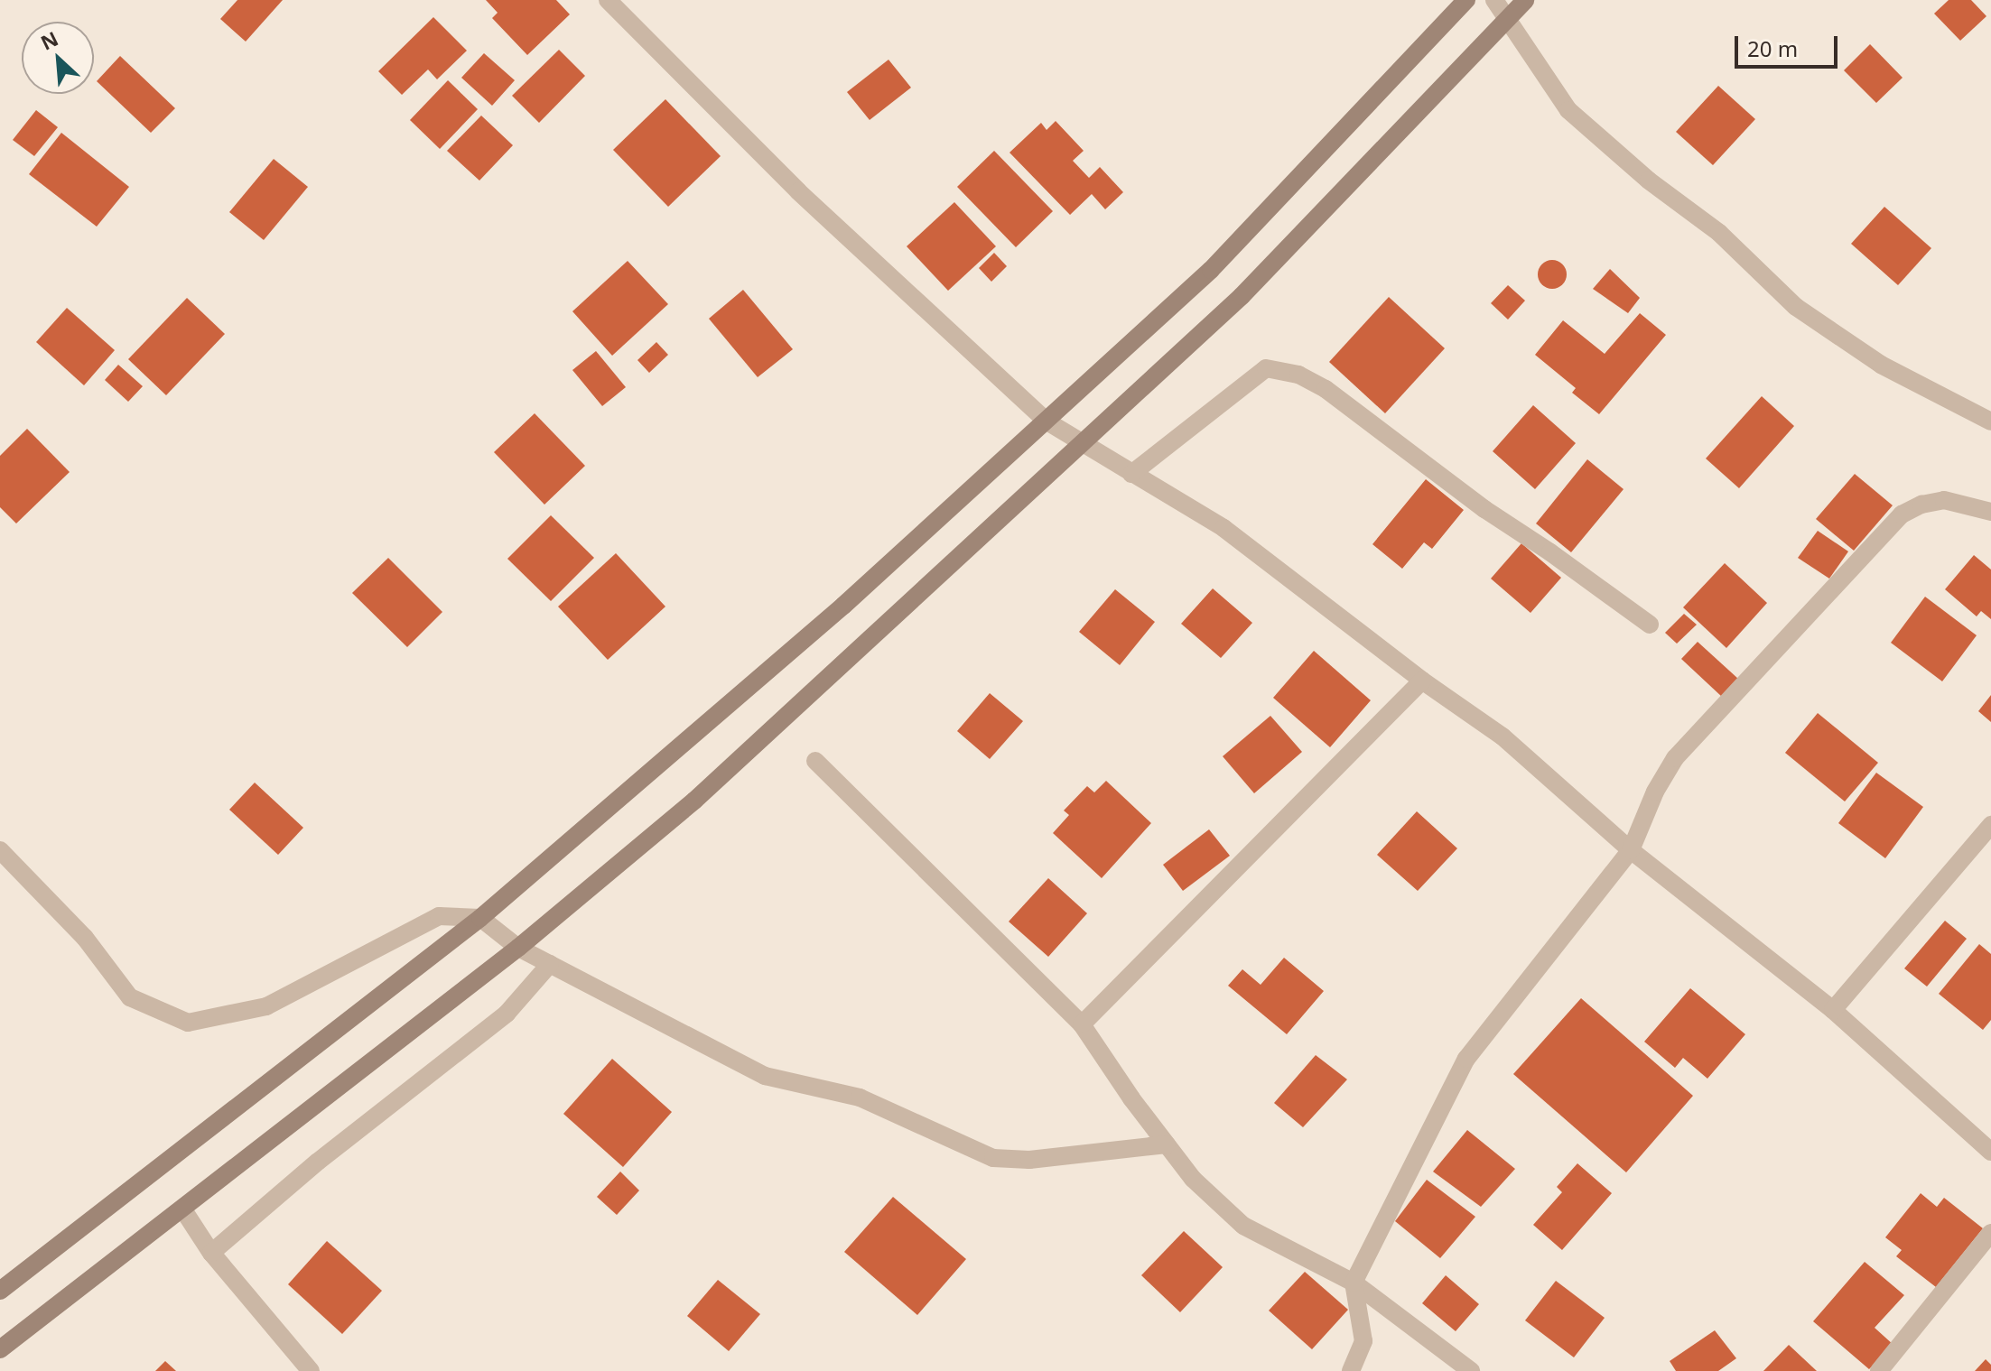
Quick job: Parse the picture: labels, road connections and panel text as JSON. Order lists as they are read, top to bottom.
{
  "scale_bar": "20 m",
  "north": "top left"
}
